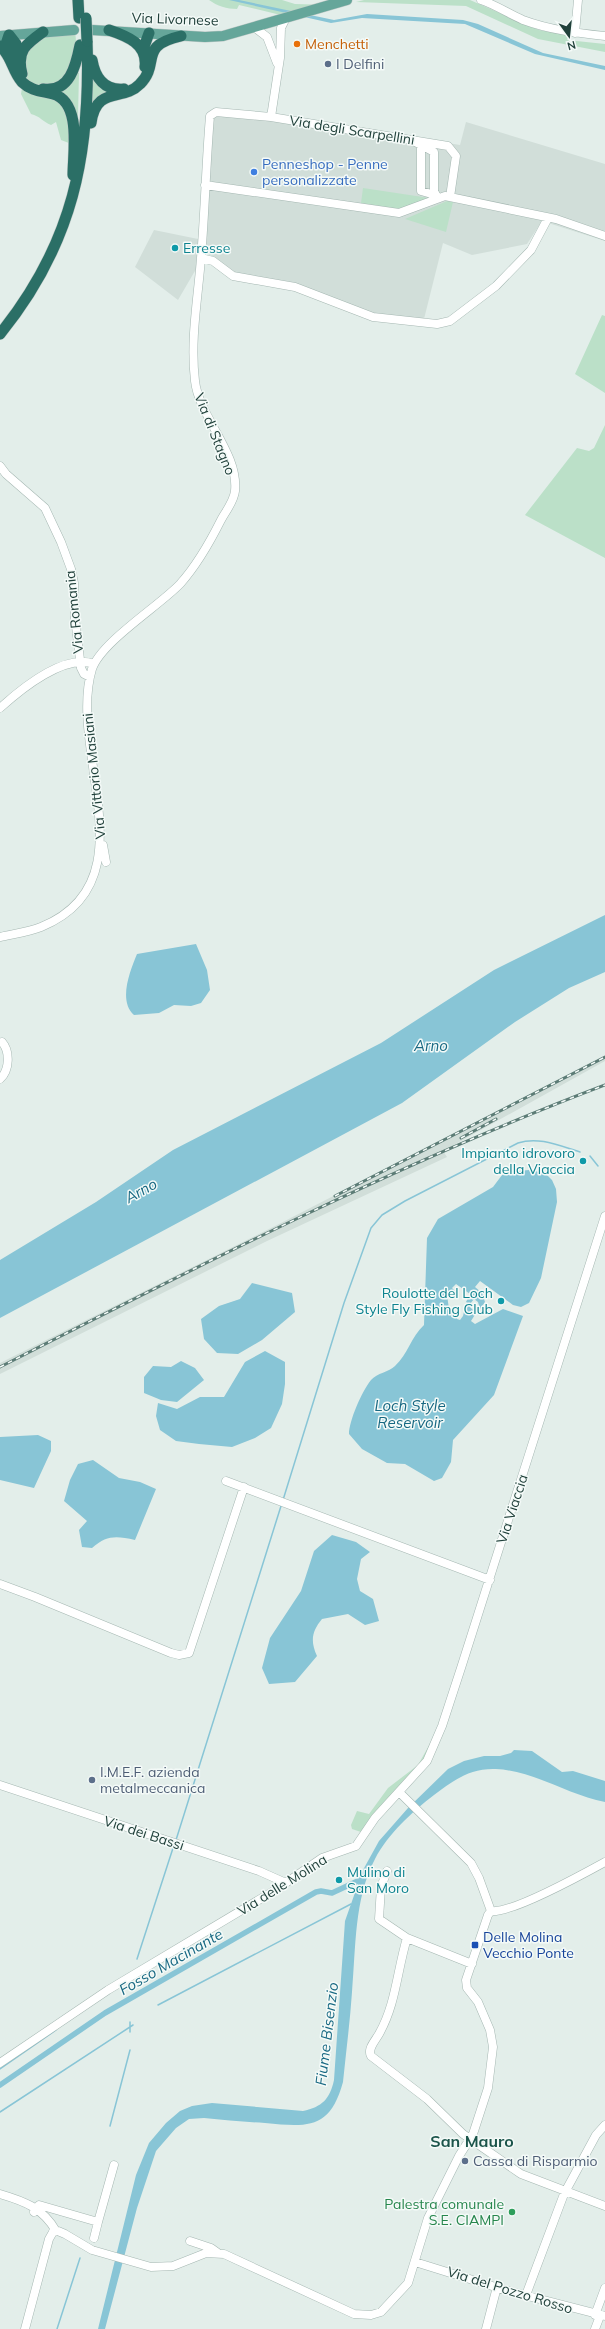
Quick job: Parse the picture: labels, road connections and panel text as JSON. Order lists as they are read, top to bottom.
{
  "streets": {
    "main road": ["Via Livornese"],
    "street": [
      "Via degli Scarpellini",
      "Via di Stagno",
      "Via Romania",
      "Via Vittorio Masiani",
      "Via Viaccia",
      "Via dei Bassi",
      "Via delle Molina",
      "Via del Pozzo Rosso"
    ]
  },
  "crossings": [
    ["Via degli Scarpellini", "Via di Stagno"],
    ["Via di Stagno", "Via Vittorio Masiani"],
    ["Via Romania", "Via Vittorio Masiani"],
    ["Via Viaccia", "Via delle Molina"],
    ["Via dei Bassi", "Via delle Molina"]
  ],
  "districts": ["San Mauro"],
  "water": [
    "Arno",
    "Loch Style Reservoir",
    "Fosso Macinante",
    "Fiume Bisenzio"
  ],
  "places": {
    "other": [
      "Menchetti",
      "I Delfini",
      "Penneshop - Penne personalizzate",
      "Erresse",
      "Impianto idrovoro della Viaccia",
      "Roulotte del Loch Style Fly Fishing Club",
      "I.M.E.F. azienda metalmeccanica",
      "Mulino di San Moro",
      "Cassa di Risparmio",
      "Palestra comunale S.E. CIAMPI"
    ],
    "transit": ["Delle Molina Vecchio Ponte"]
  },
  "north": "bottom"
}
